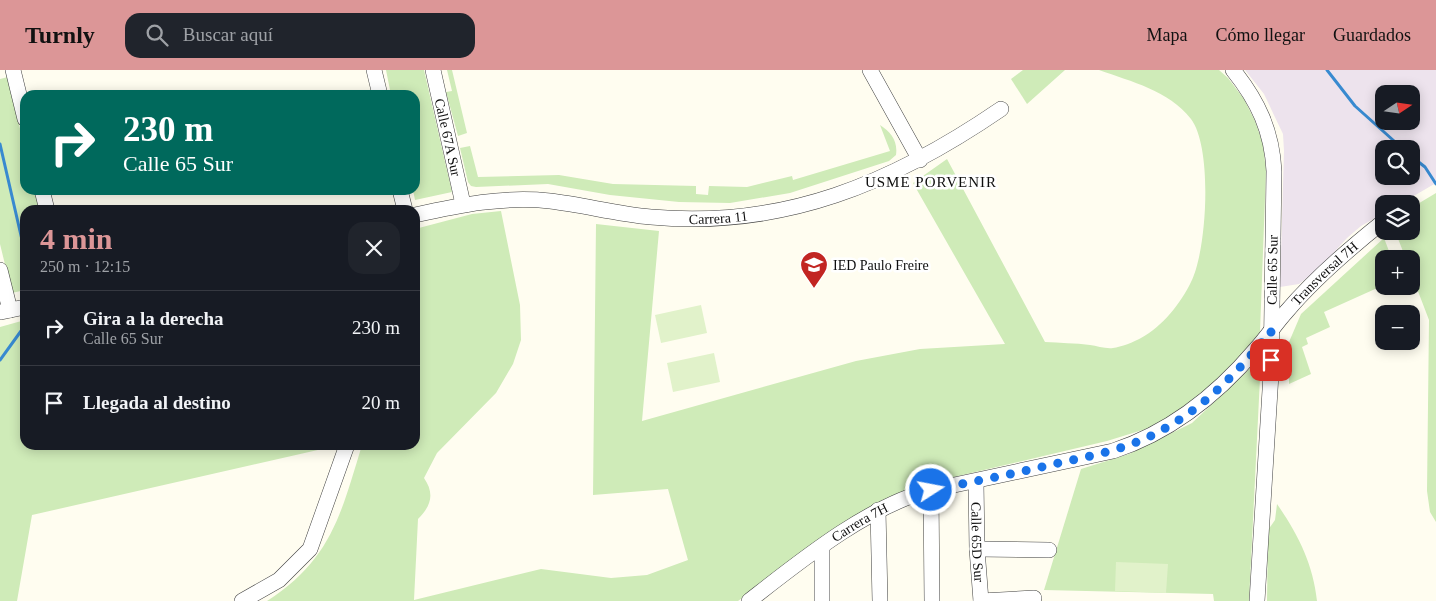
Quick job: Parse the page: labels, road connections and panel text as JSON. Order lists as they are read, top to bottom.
{
  "streets": {
    "street": [
      "Calle 67A Sur",
      "Carrera 11",
      "Calle 65 Sur",
      "Transversal 7H",
      "Carrera 7H",
      "Calle 65D Sur"
    ]
  },
  "crossings": [
    ["Calle 67A Sur", "Carrera 11"],
    ["Calle 65 Sur", "Transversal 7H"],
    ["Calle 65 Sur", "Carrera 7H"],
    ["Transversal 7H", "Carrera 7H"],
    ["Carrera 7H", "Calle 65D Sur"]
  ],
  "districts": ["USME PORVENIR"],
  "places": {
    "school or university": ["IED Paulo Freire"]
  },
  "north": "right",
  "page": {
    "header": "Turnly",
    "search": "Buscar aquí",
    "nav": ["Mapa", "Cómo llegar", "Guardados"],
    "map_buttons": ["+", "−"],
    "turn": ["230 m", "Calle 65 Sur"],
    "heading": ["4 min", "250 m · 12:15"],
    "list": [
      {
        "name": "Gira a la derecha",
        "note": "Calle 65 Sur",
        "value": "230 m"
      },
      {
        "name": "Llegada al destino",
        "value": "20 m"
      }
    ]
  }
}
